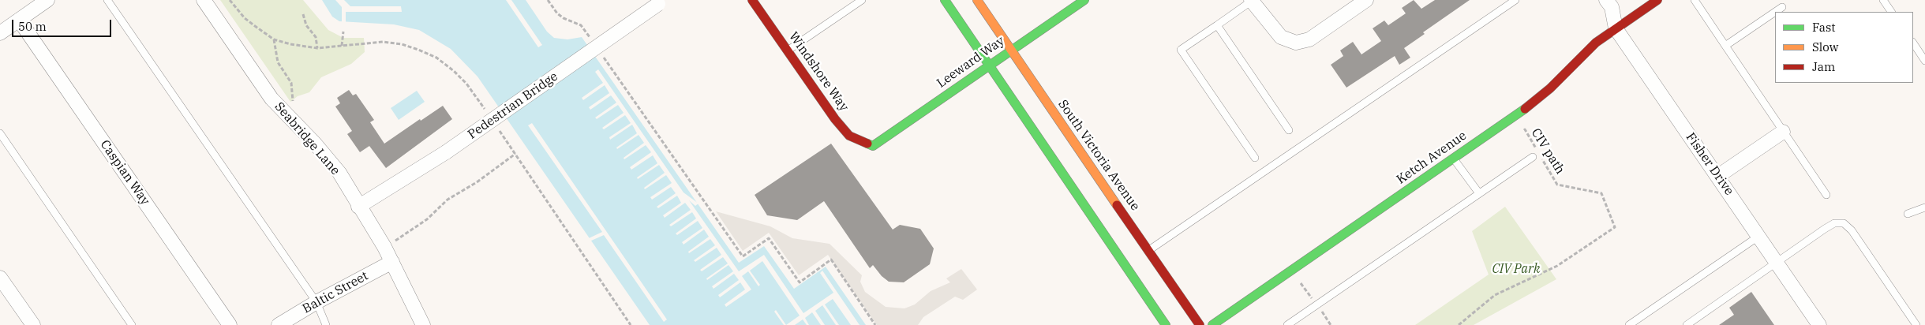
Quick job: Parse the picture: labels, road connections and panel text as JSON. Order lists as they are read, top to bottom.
{
  "streets": {
    "street": [
      "Leeward Way",
      "Windshore Way",
      "Pedestrian Bridge",
      "Seabridge Lane",
      "South Victoria Avenue",
      "Ketch Avenue",
      "Fisher Drive",
      "Caspian Way",
      "Baltic Street"
    ],
    "path": ["CIV path"]
  },
  "crossings": [
    ["Leeward Way", "Windshore Way"],
    ["Leeward Way", "South Victoria Avenue"],
    ["Pedestrian Bridge", "Seabridge Lane"],
    ["Seabridge Lane", "Baltic Street"],
    ["Ketch Avenue", "Fisher Drive"]
  ],
  "parks": ["CIV Park"],
  "legend": ["Fast", "Slow", "Jam"],
  "scale_bar": "50 m"
}
